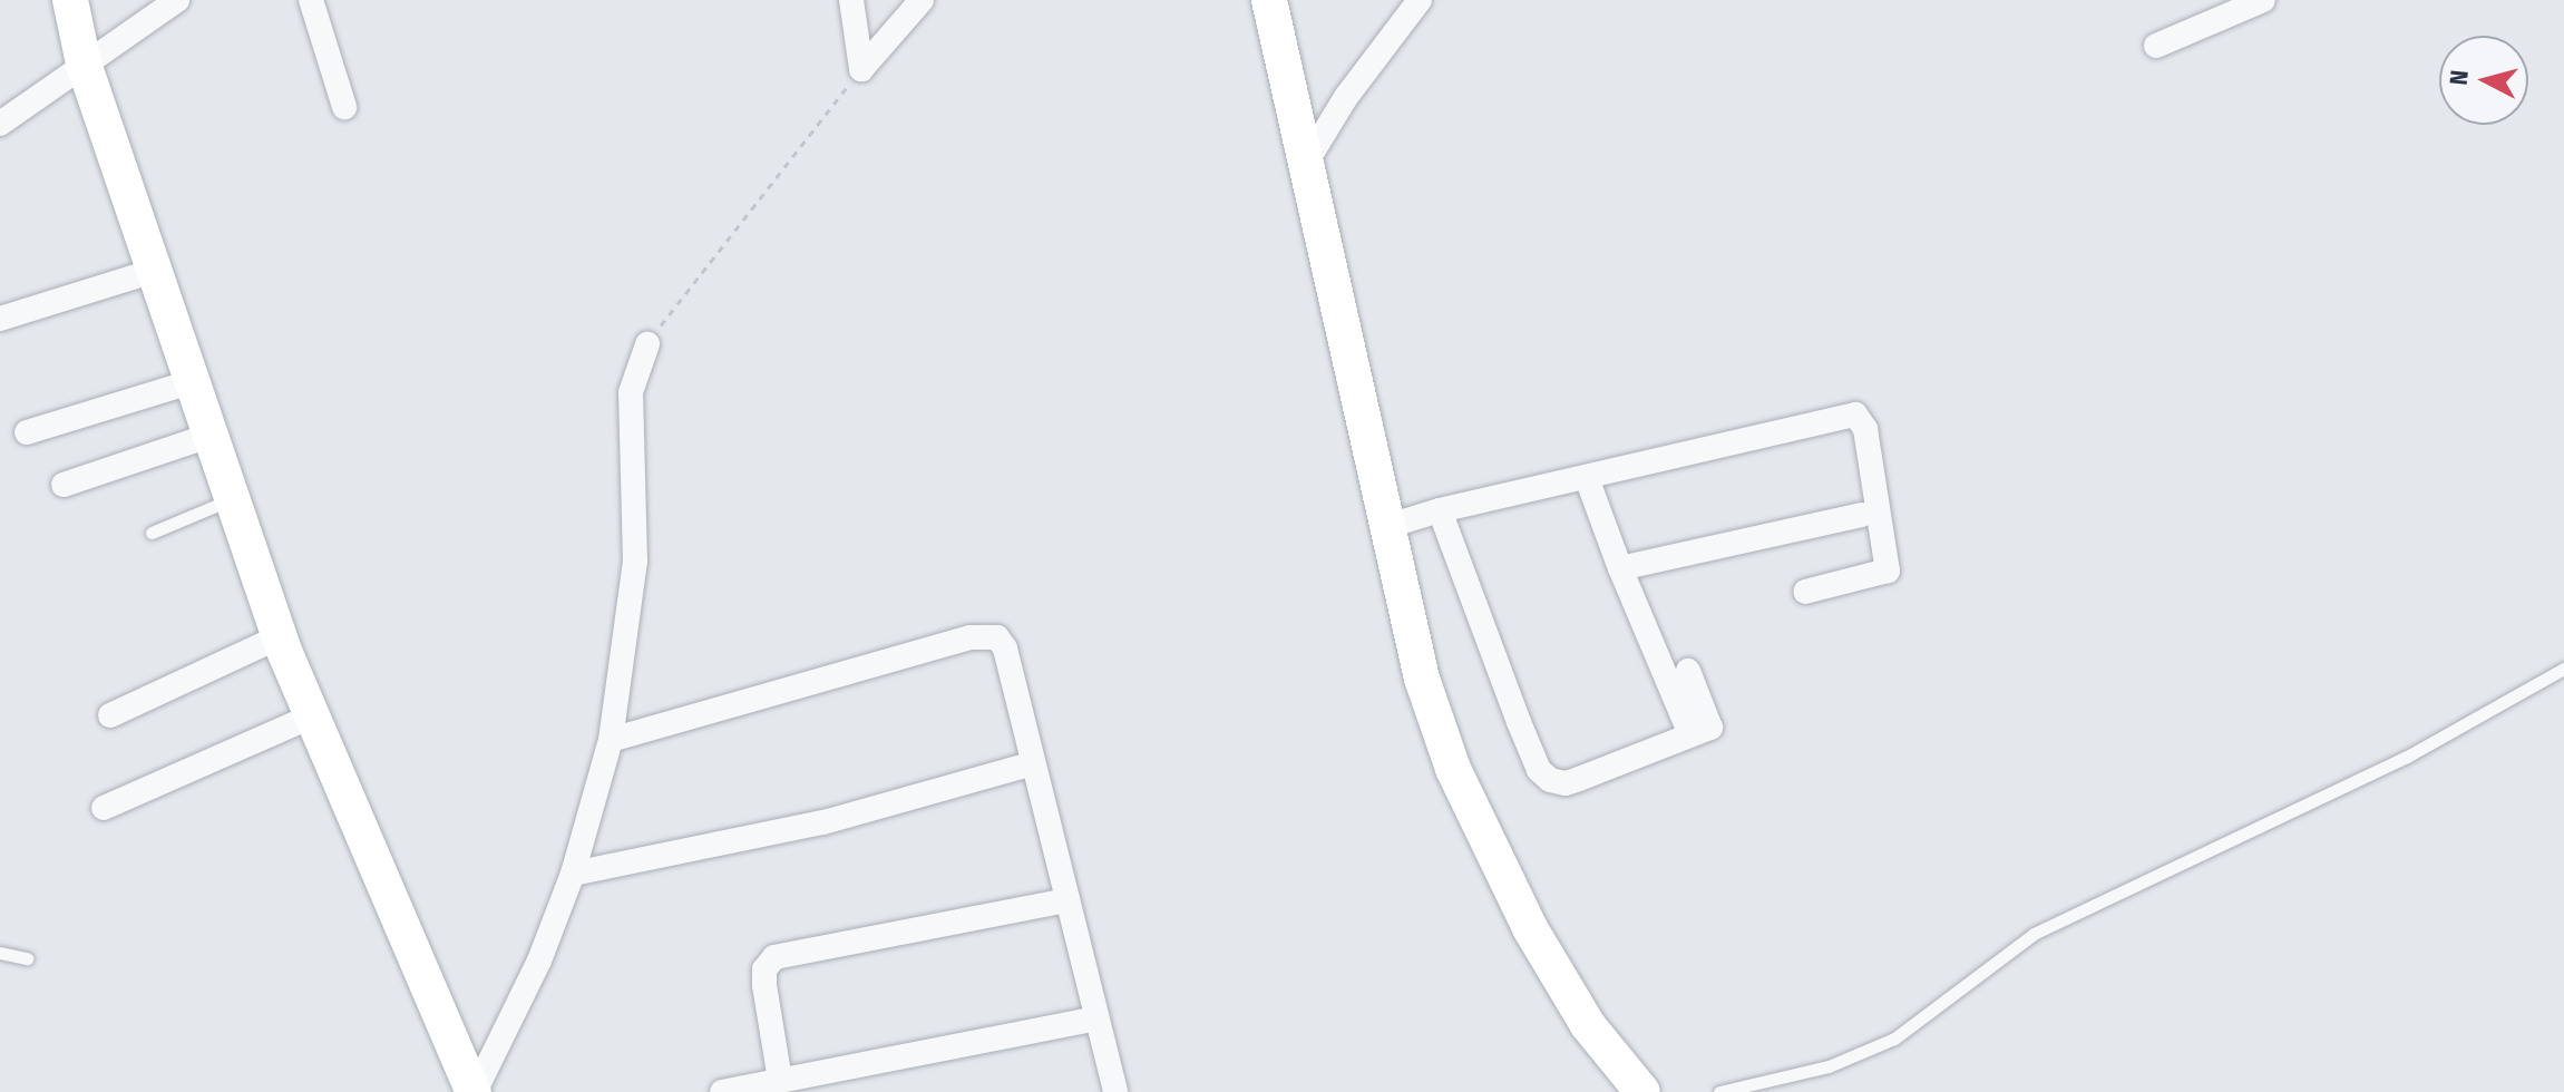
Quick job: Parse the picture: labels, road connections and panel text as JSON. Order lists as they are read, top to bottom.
{
  "north": "left"
}
